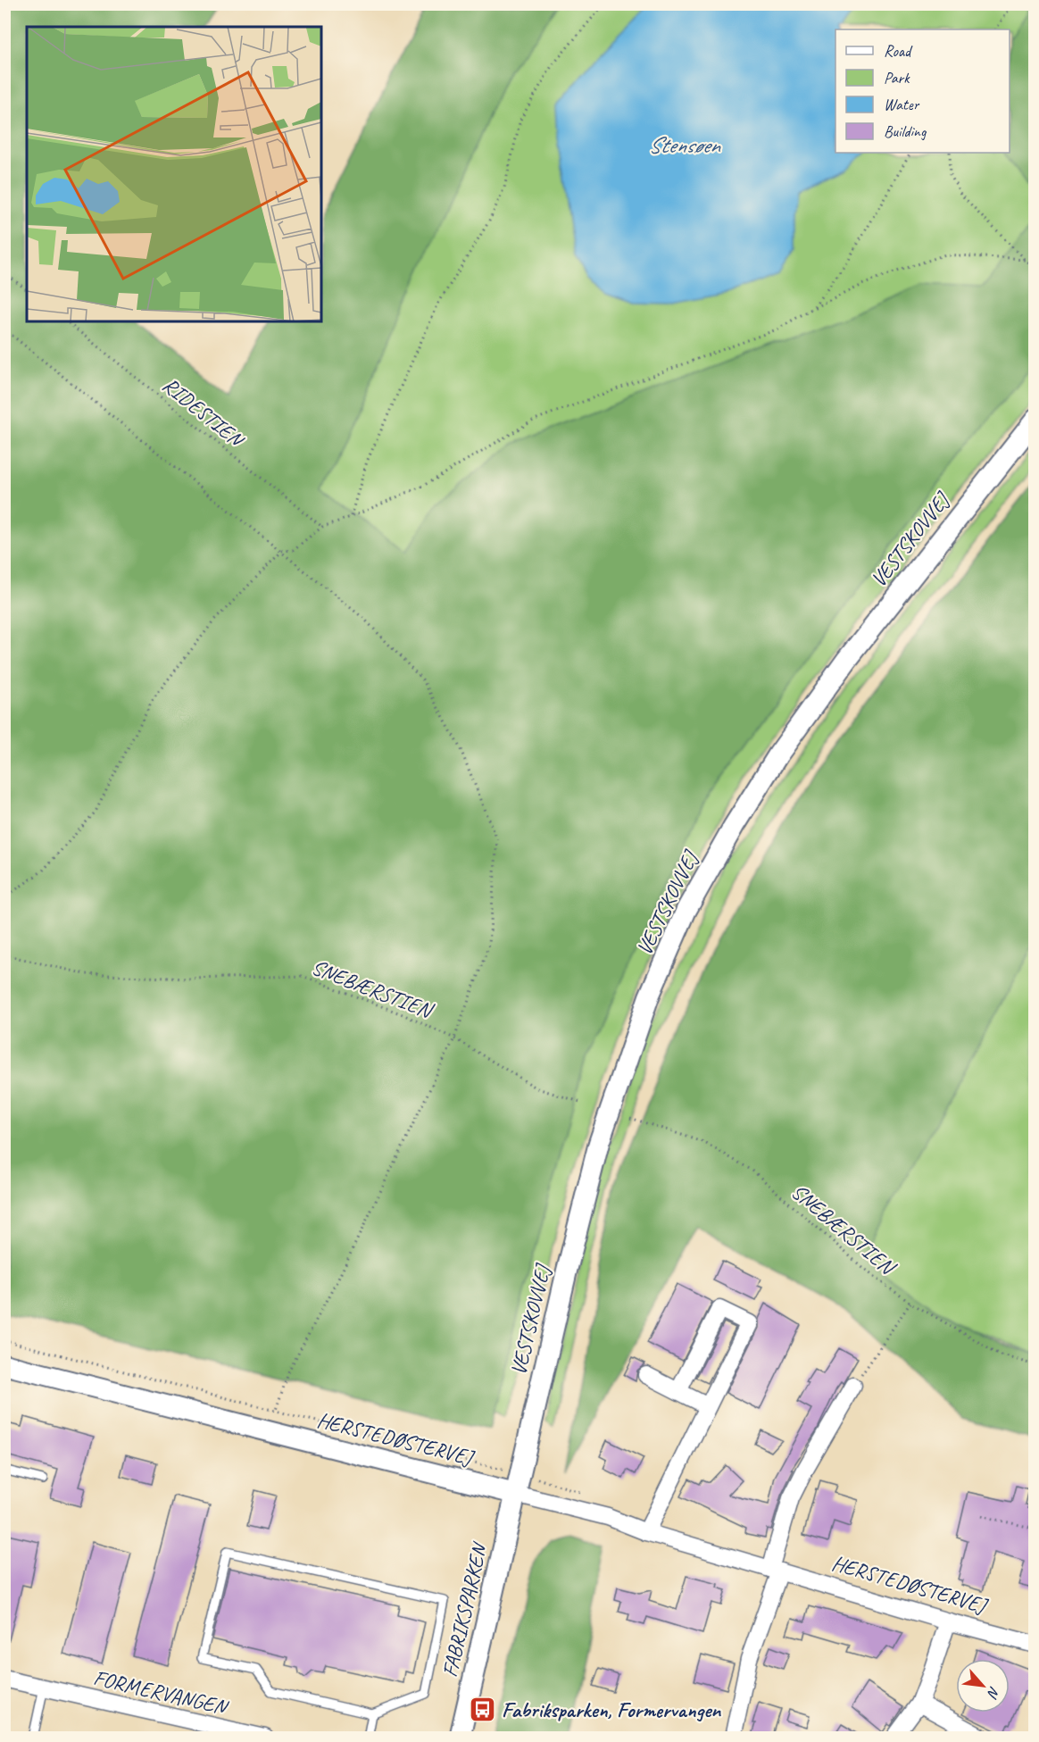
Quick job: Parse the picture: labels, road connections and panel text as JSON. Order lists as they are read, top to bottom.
{
  "streets": {
    "street": [
      "VESTSKOVVEJ",
      "HERSTEDØSTERVEJ",
      "FABRIKSPARKEN",
      "FORMERVANGEN"
    ],
    "path": ["RIDESTIEN", "SNEBÆRSTIEN"]
  },
  "crossings": [
    ["VESTSKOVVEJ", "HERSTEDØSTERVEJ"],
    ["VESTSKOVVEJ", "FABRIKSPARKEN"],
    ["HERSTEDØSTERVEJ", "FABRIKSPARKEN"]
  ],
  "water": ["Stensøen"],
  "places": {
    "bus stop": ["Fabriksparken, Formervangen"]
  },
  "legend": [
    "Road",
    "Park",
    "Water",
    "Building"
  ],
  "north": "bottom right"
}
